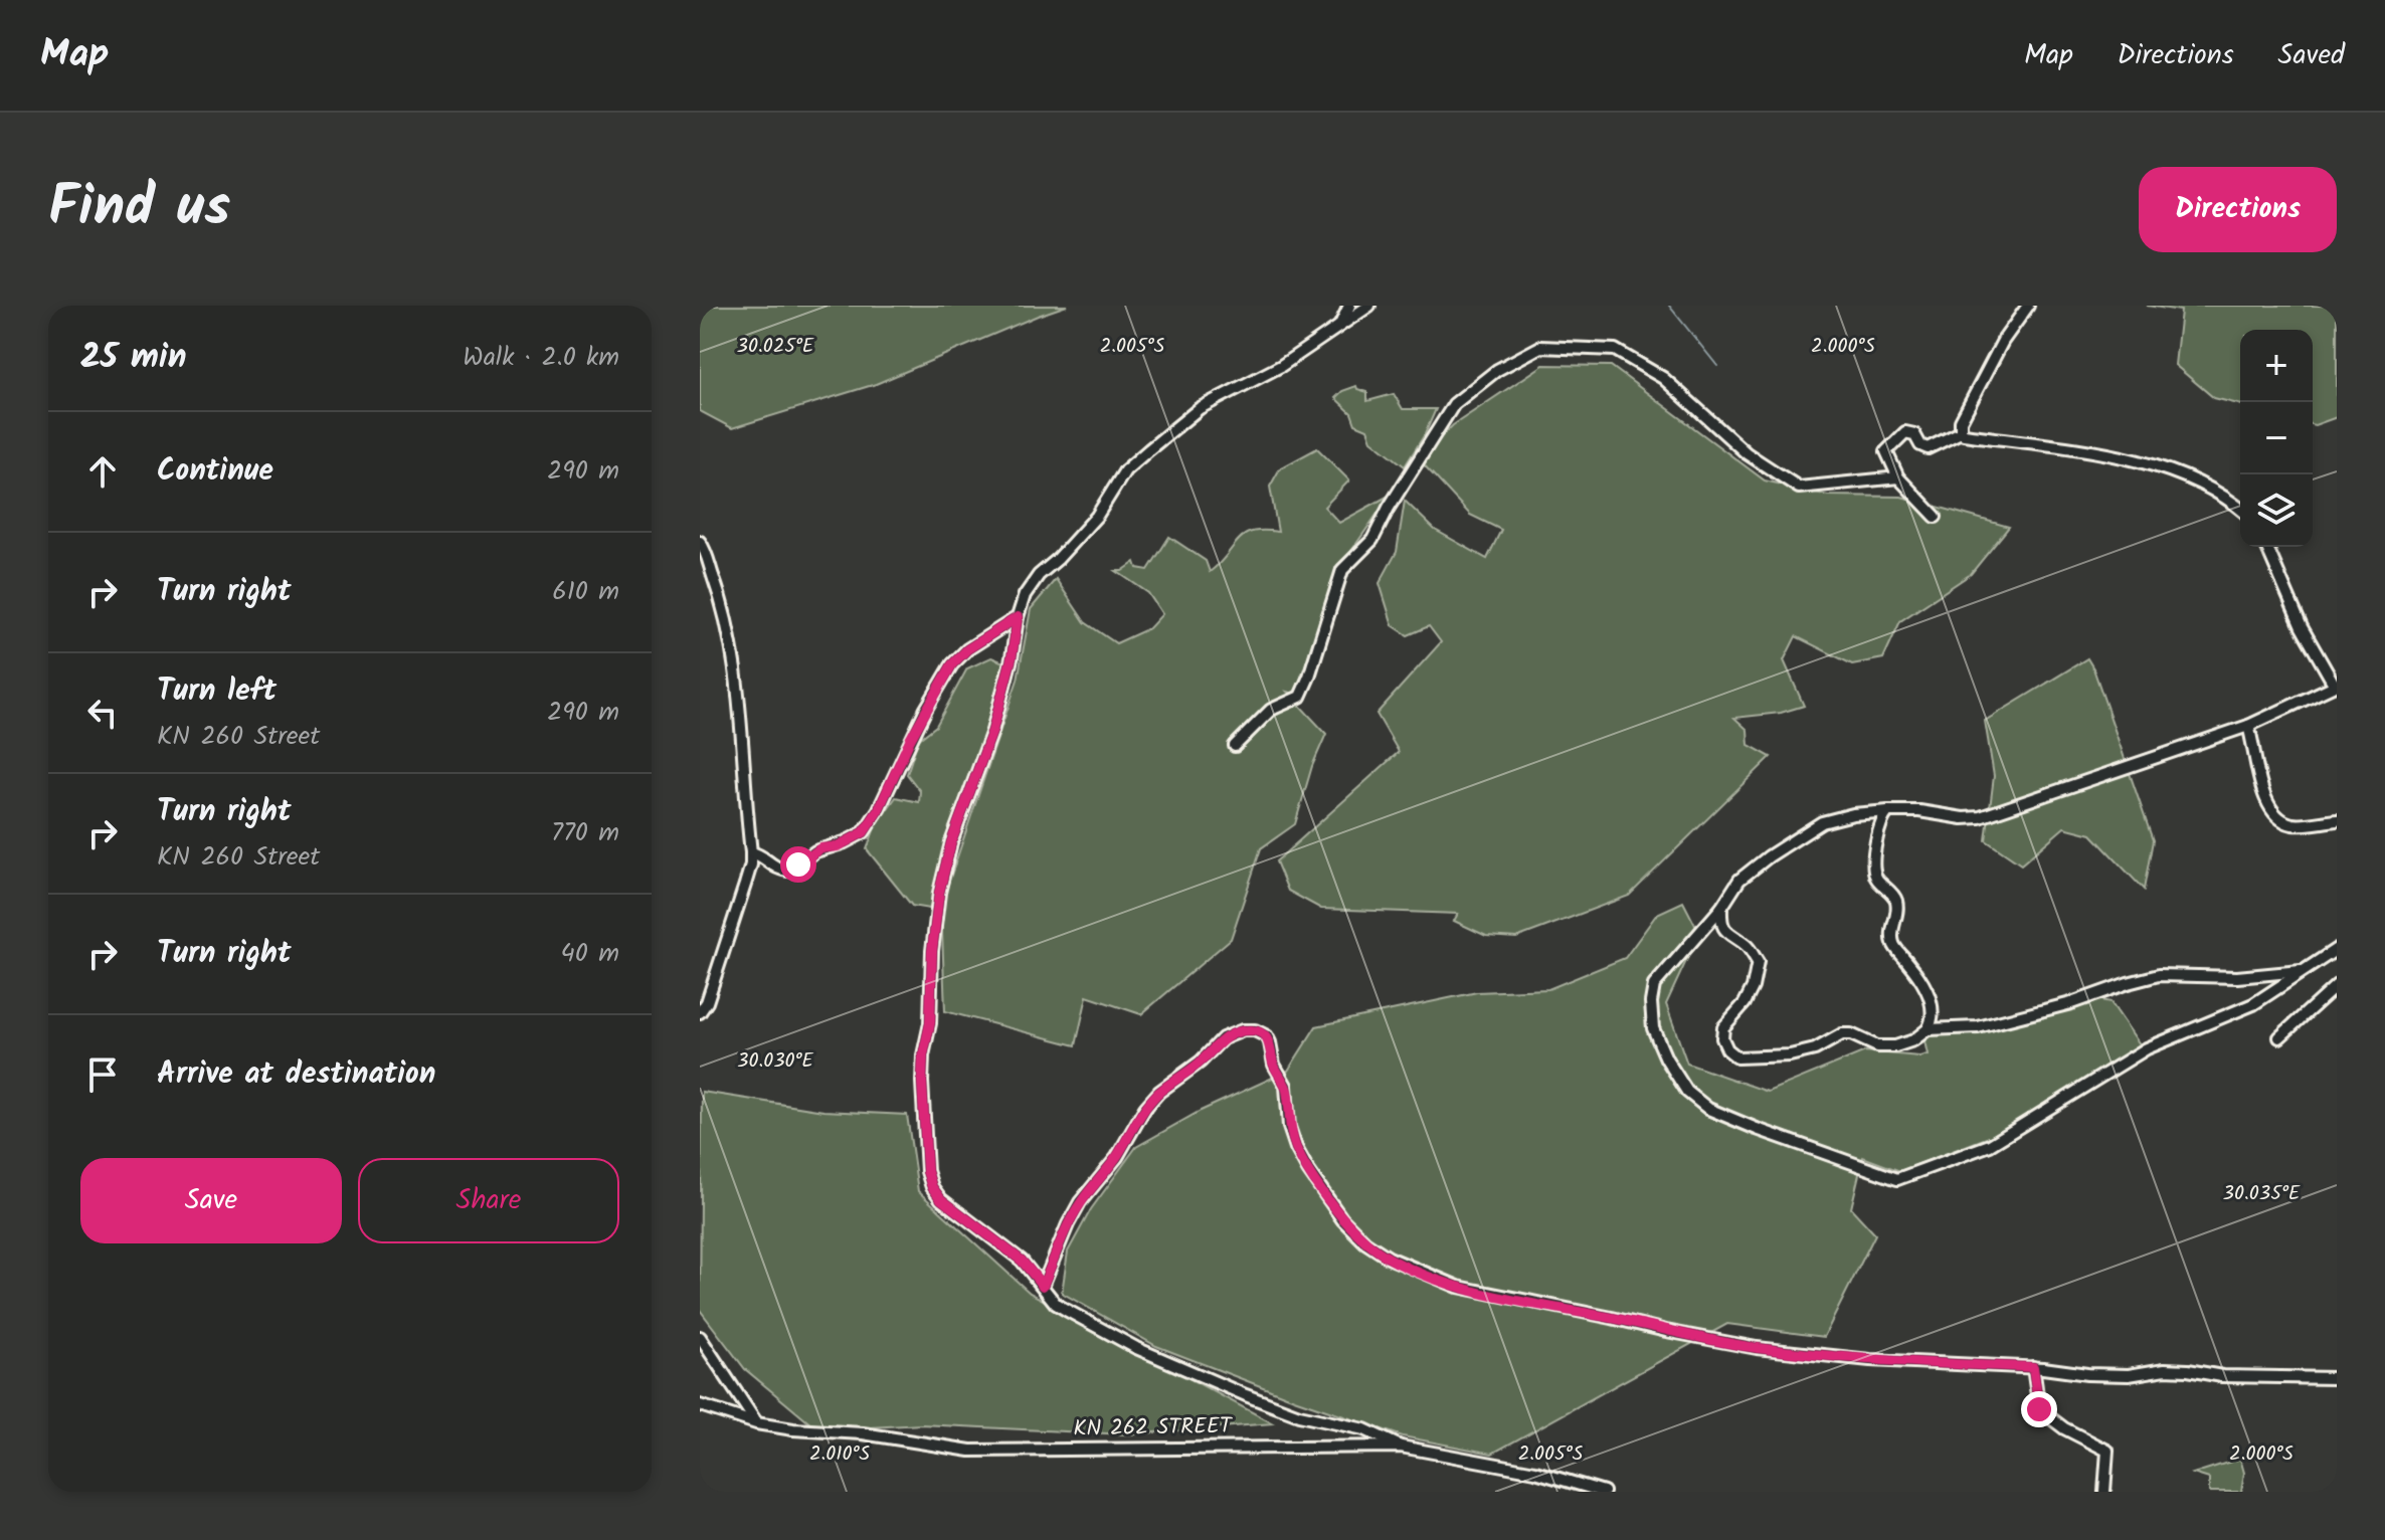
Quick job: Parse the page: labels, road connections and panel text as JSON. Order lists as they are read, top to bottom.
{
  "streets": {
    "street": ["KN 262 STREET"]
  },
  "page": {
    "header": "Map",
    "nav": ["Map", "Directions", "Saved"],
    "title": "Find us",
    "buttons": [
      "Directions",
      ["Save", "Share"]
    ],
    "heading": ["25 min", "Walk · 2.0 km"],
    "map_buttons": ["+", "−"],
    "list": [
      ["Continue", "290 m"],
      ["Turn right", "610 m"],
      ["Turn left", "KN 260 Street", "290 m"],
      ["Turn right", "KN 260 Street", "770 m"],
      ["Turn right", "40 m"],
      "Arrive at destination"
    ]
  },
  "coordinates": [
    "2.005°S",
    "2.000°S",
    "30.025°E",
    "30.030°E",
    "30.035°E",
    "2.010°S"
  ]
}
